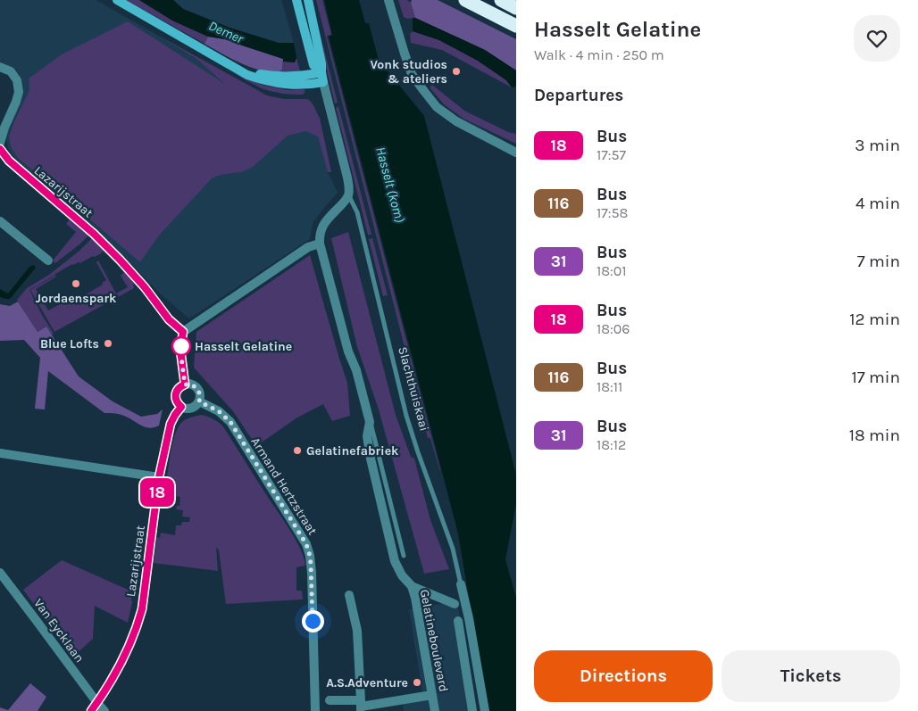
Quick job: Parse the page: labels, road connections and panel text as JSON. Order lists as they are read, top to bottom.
{
  "streets": {
    "street": [
      "Lazarijstraat",
      "Slachthuiskaai",
      "Armand Hertzstraat",
      "Van Eycklaan",
      "Gelatineboulevard"
    ]
  },
  "crossings": [
    ["Lazarijstraat", "Armand Hertzstraat"],
    ["Lazarijstraat", "Van Eycklaan"]
  ],
  "water": ["Demer", "Hasselt (kom)"],
  "places": [
    "Vonk studios & ateliers",
    "Jordaenspark",
    "Blue Lofts",
    "Hasselt Gelatine",
    "Gelatinefabriek",
    "A.S.Adventure"
  ],
  "lines": ["bus line 18"],
  "page": {
    "on_map": "18",
    "heading": [
      ["Hasselt Gelatine", "Walk · 4 min · 250 m"],
      "Departures"
    ],
    "list": [
      {
        "mark": "18",
        "name": "Bus",
        "note": "17:57",
        "value": "3 min"
      },
      {
        "mark": "116",
        "name": "Bus",
        "note": "17:58",
        "value": "4 min"
      },
      {
        "mark": "31",
        "name": "Bus",
        "note": "18:01",
        "value": "7 min"
      },
      {
        "mark": "18",
        "name": "Bus",
        "note": "18:06",
        "value": "12 min"
      },
      {
        "mark": "116",
        "name": "Bus",
        "note": "18:11",
        "value": "17 min"
      },
      {
        "mark": "31",
        "name": "Bus",
        "note": "18:12",
        "value": "18 min"
      }
    ],
    "buttons": ["Directions", "Tickets"]
  }
}
